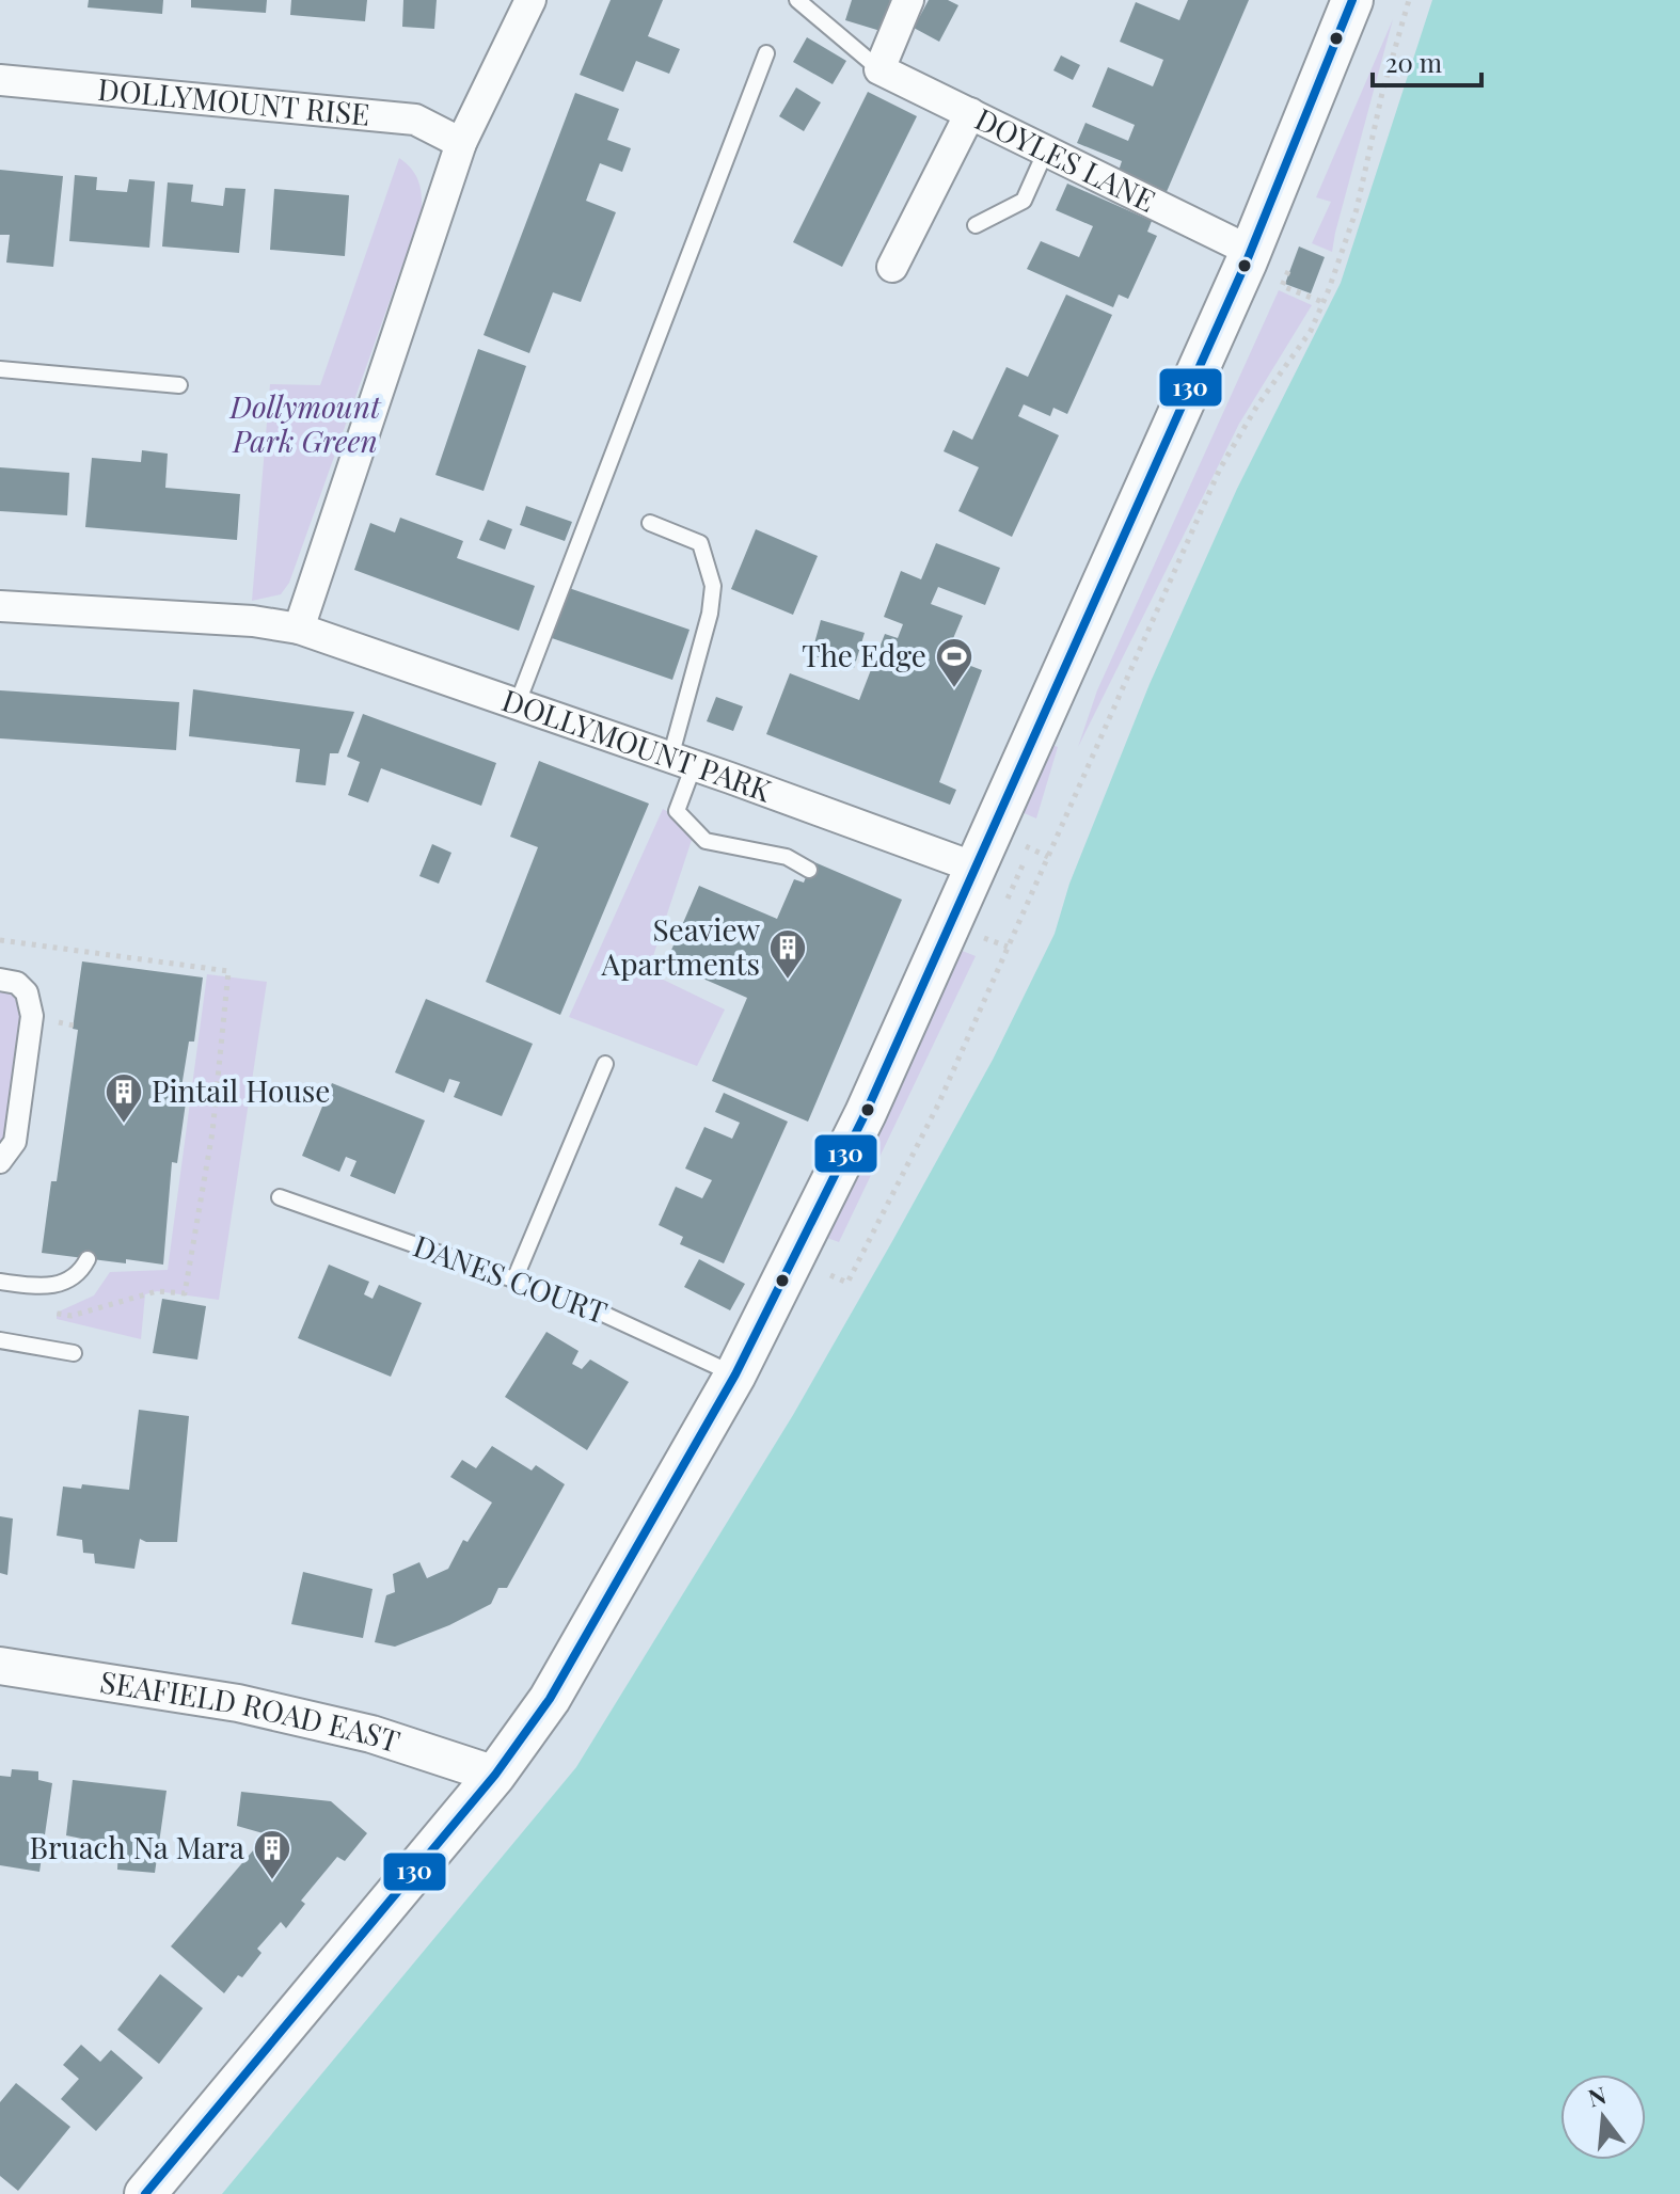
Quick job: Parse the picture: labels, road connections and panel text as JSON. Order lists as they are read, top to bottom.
{
  "streets": {
    "street": [
      "DOLLYMOUNT RISE",
      "DOYLES LANE",
      "DOLLYMOUNT PARK",
      "SEAFIELD ROAD EAST"
    ],
    "lane": ["DANES COURT"]
  },
  "parks": ["Dollymount Park Green"],
  "places": {
    "sports": ["The Edge"],
    "building": ["Seaview Apartments", "Pintail House", "Bruach Na Mara"]
  },
  "lines": ["transit line 130"],
  "scale_bar": "20 m",
  "north": "top"
}
